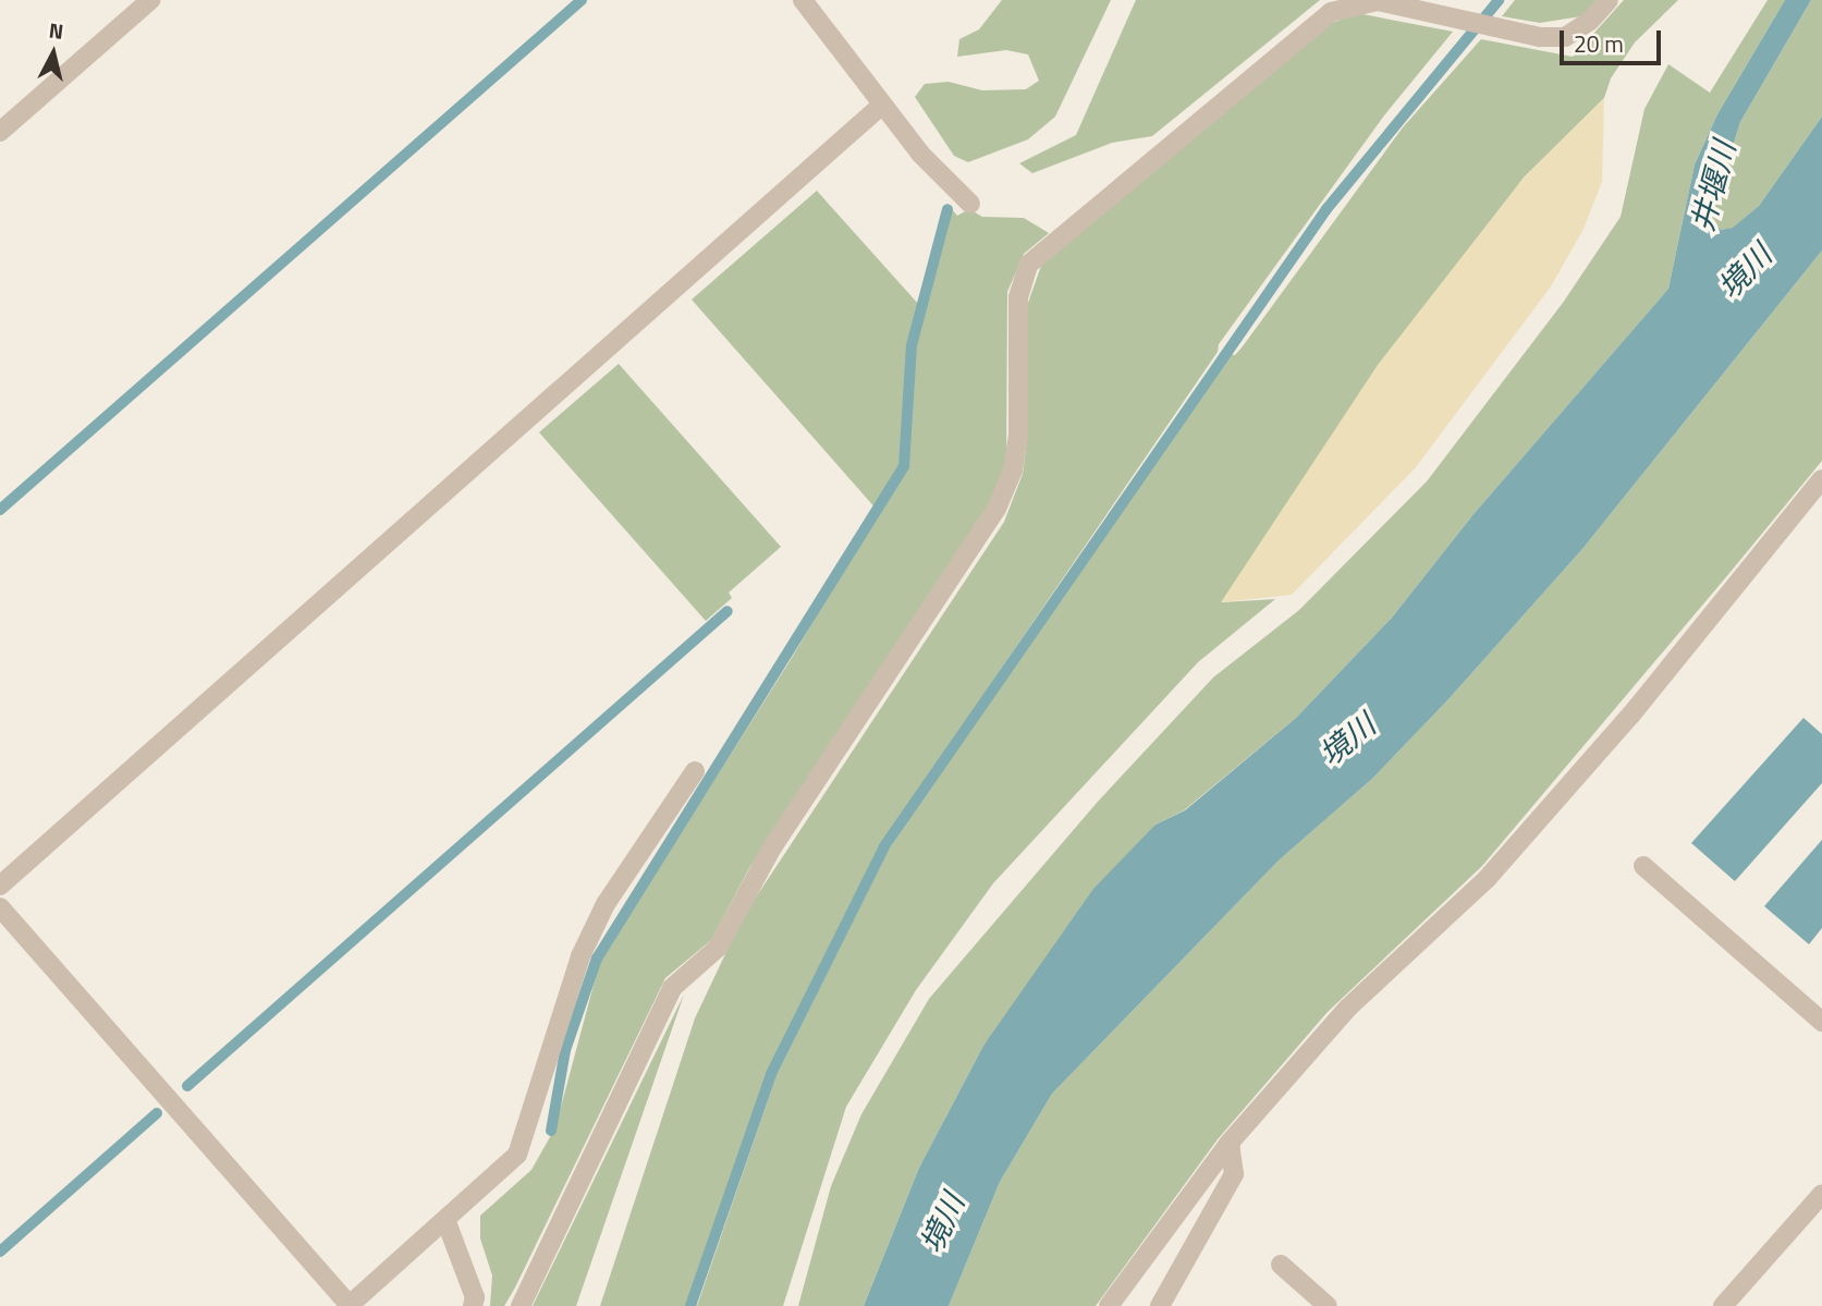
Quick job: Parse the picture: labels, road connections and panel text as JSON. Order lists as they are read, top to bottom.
{
  "water": ["井堰川", "境川"],
  "scale_bar": "20 m",
  "north": "top"
}
